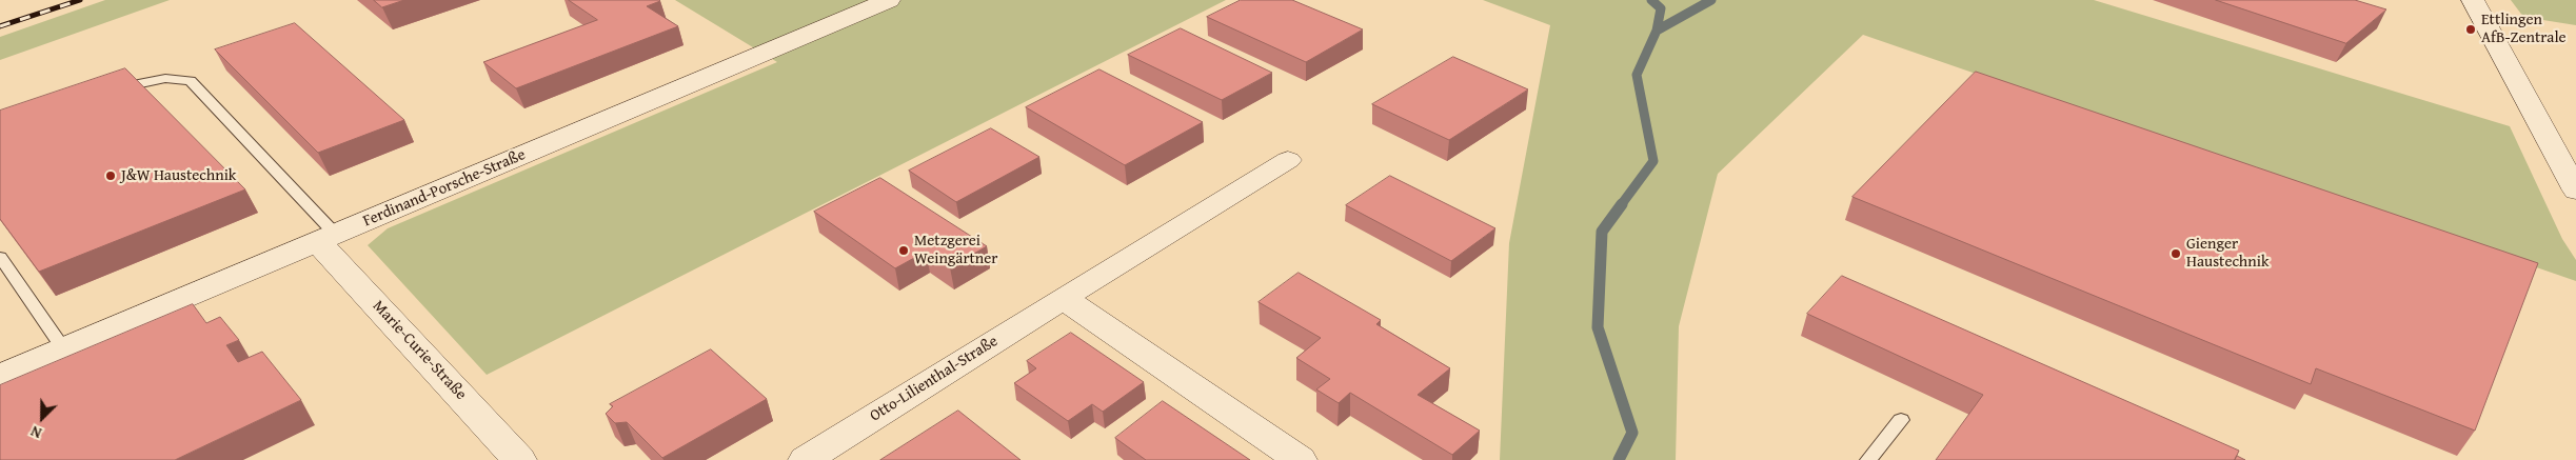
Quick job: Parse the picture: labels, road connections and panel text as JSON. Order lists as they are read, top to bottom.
{
  "streets": {
    "street": ["Ferdinand-Porsche-Straße", "Marie-Curie-Straße", "Otto-Lilienthal-Straße"]
  },
  "crossings": [
    ["Ferdinand-Porsche-Straße", "Marie-Curie-Straße"]
  ],
  "places": [
    "Ettlingen AfB-Zentrale",
    "J&W Haustechnik",
    "Metzgerei Weingärtner",
    "Gienger Haustechnik"
  ],
  "north": "bottom left"
}
